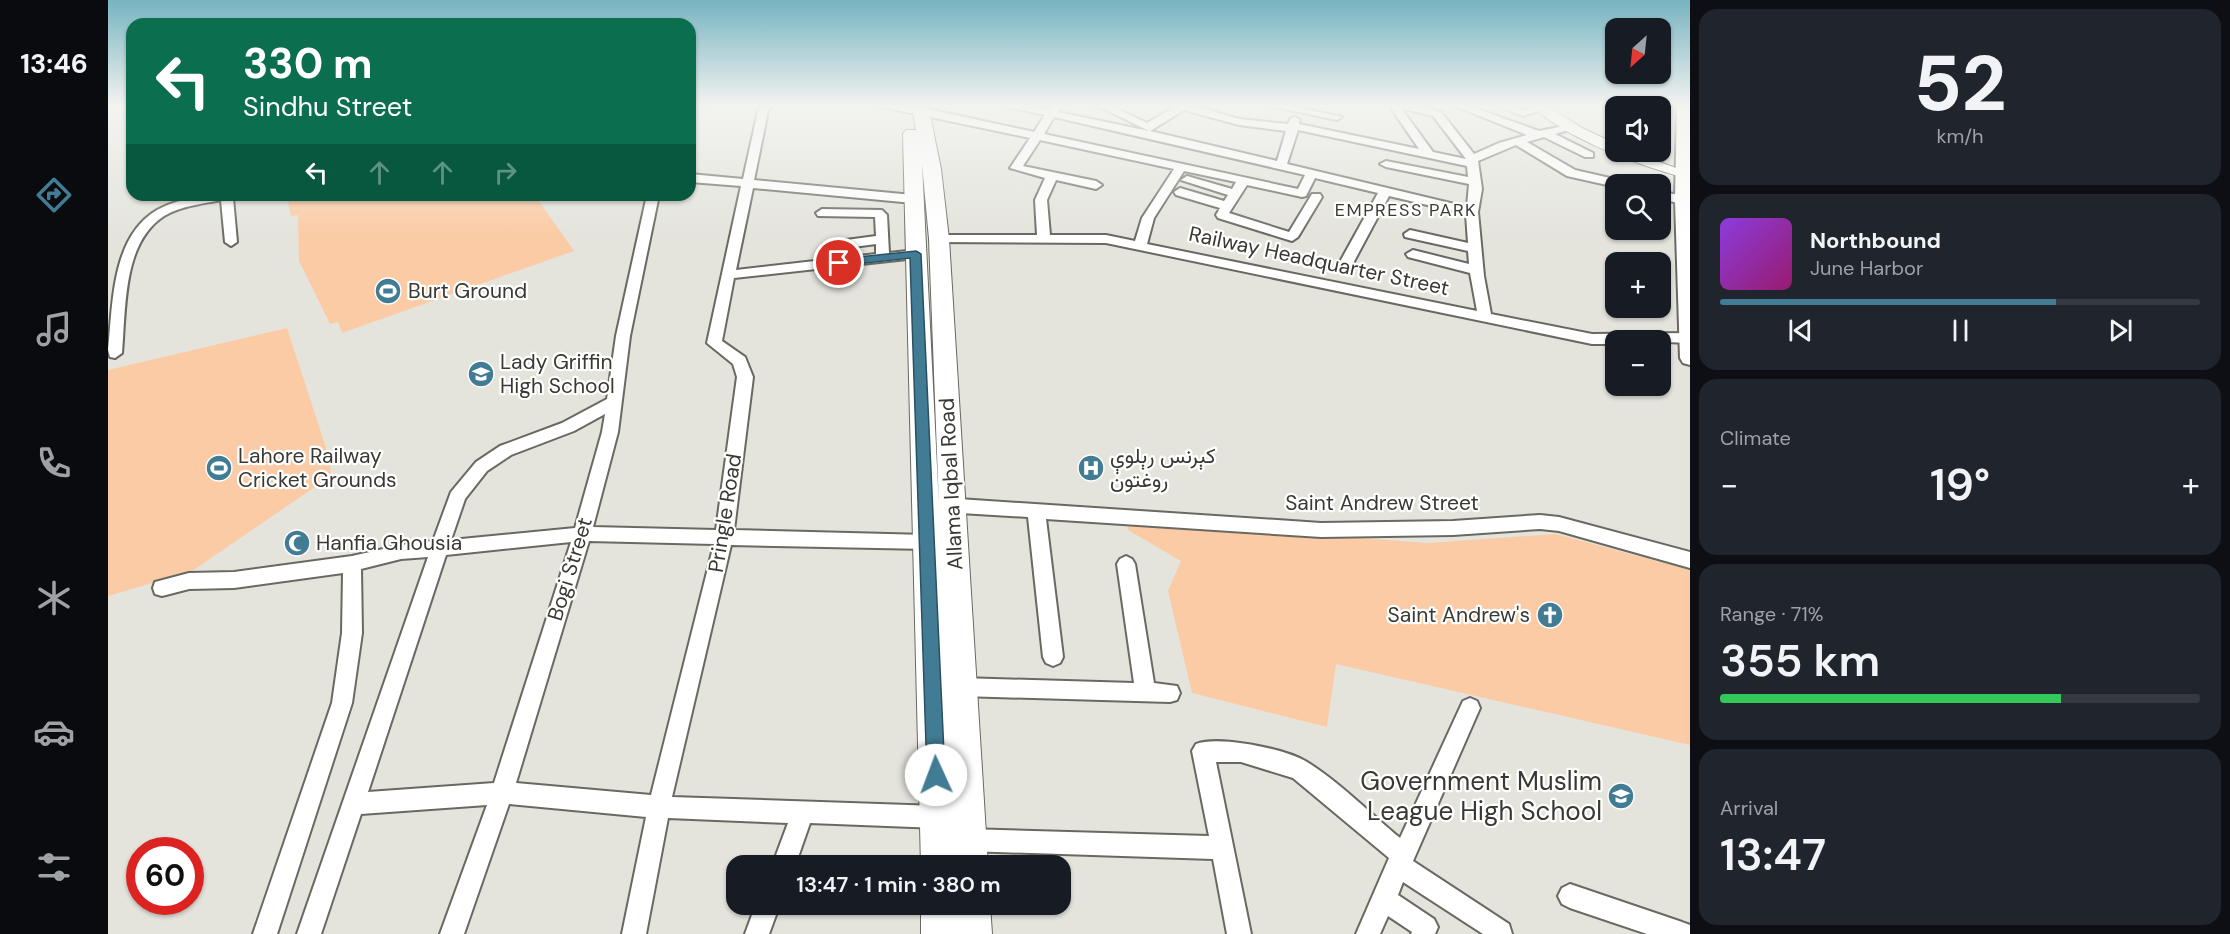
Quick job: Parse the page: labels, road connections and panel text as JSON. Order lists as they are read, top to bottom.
{
  "streets": {
    "main road": ["Allama Iqbal Road"],
    "street": [
      "Railway Headquarter Street",
      "Saint Andrew Street",
      "Pringle Road",
      "Bogi Street"
    ]
  },
  "crossings": [
    ["Railway Headquarter Street", "Allama Iqbal Road"],
    ["Allama Iqbal Road", "Saint Andrew Street"]
  ],
  "districts": ["EMPRESS PARK"],
  "places": {
    "sports": ["Burt Ground", "Lahore Railway Cricket Grounds"],
    "school or university": ["Lady Griffin High School", "Government Muslim League High School"],
    "hospital": ["کېرنس رېلوې روغتون"],
    "mosque": ["Hanfia Ghousia"],
    "church": ["Saint Andrew's"]
  },
  "north": "bottom left",
  "page": {
    "tabs": "13:46",
    "tile": [
      ["52", "km/h"],
      "Climate",
      ["Range · 71%", "355 km"],
      ["Arrival", "13:47"]
    ],
    "map_buttons": ["+", "−"],
    "turn": ["330 m", "Sindhu Street"],
    "song": ["Northbound", "June Harbor"],
    "heat": ["−", "19°", "+"],
    "limit": "60",
    "trip": "13:47 · 1 min · 380 m"
  }
}
